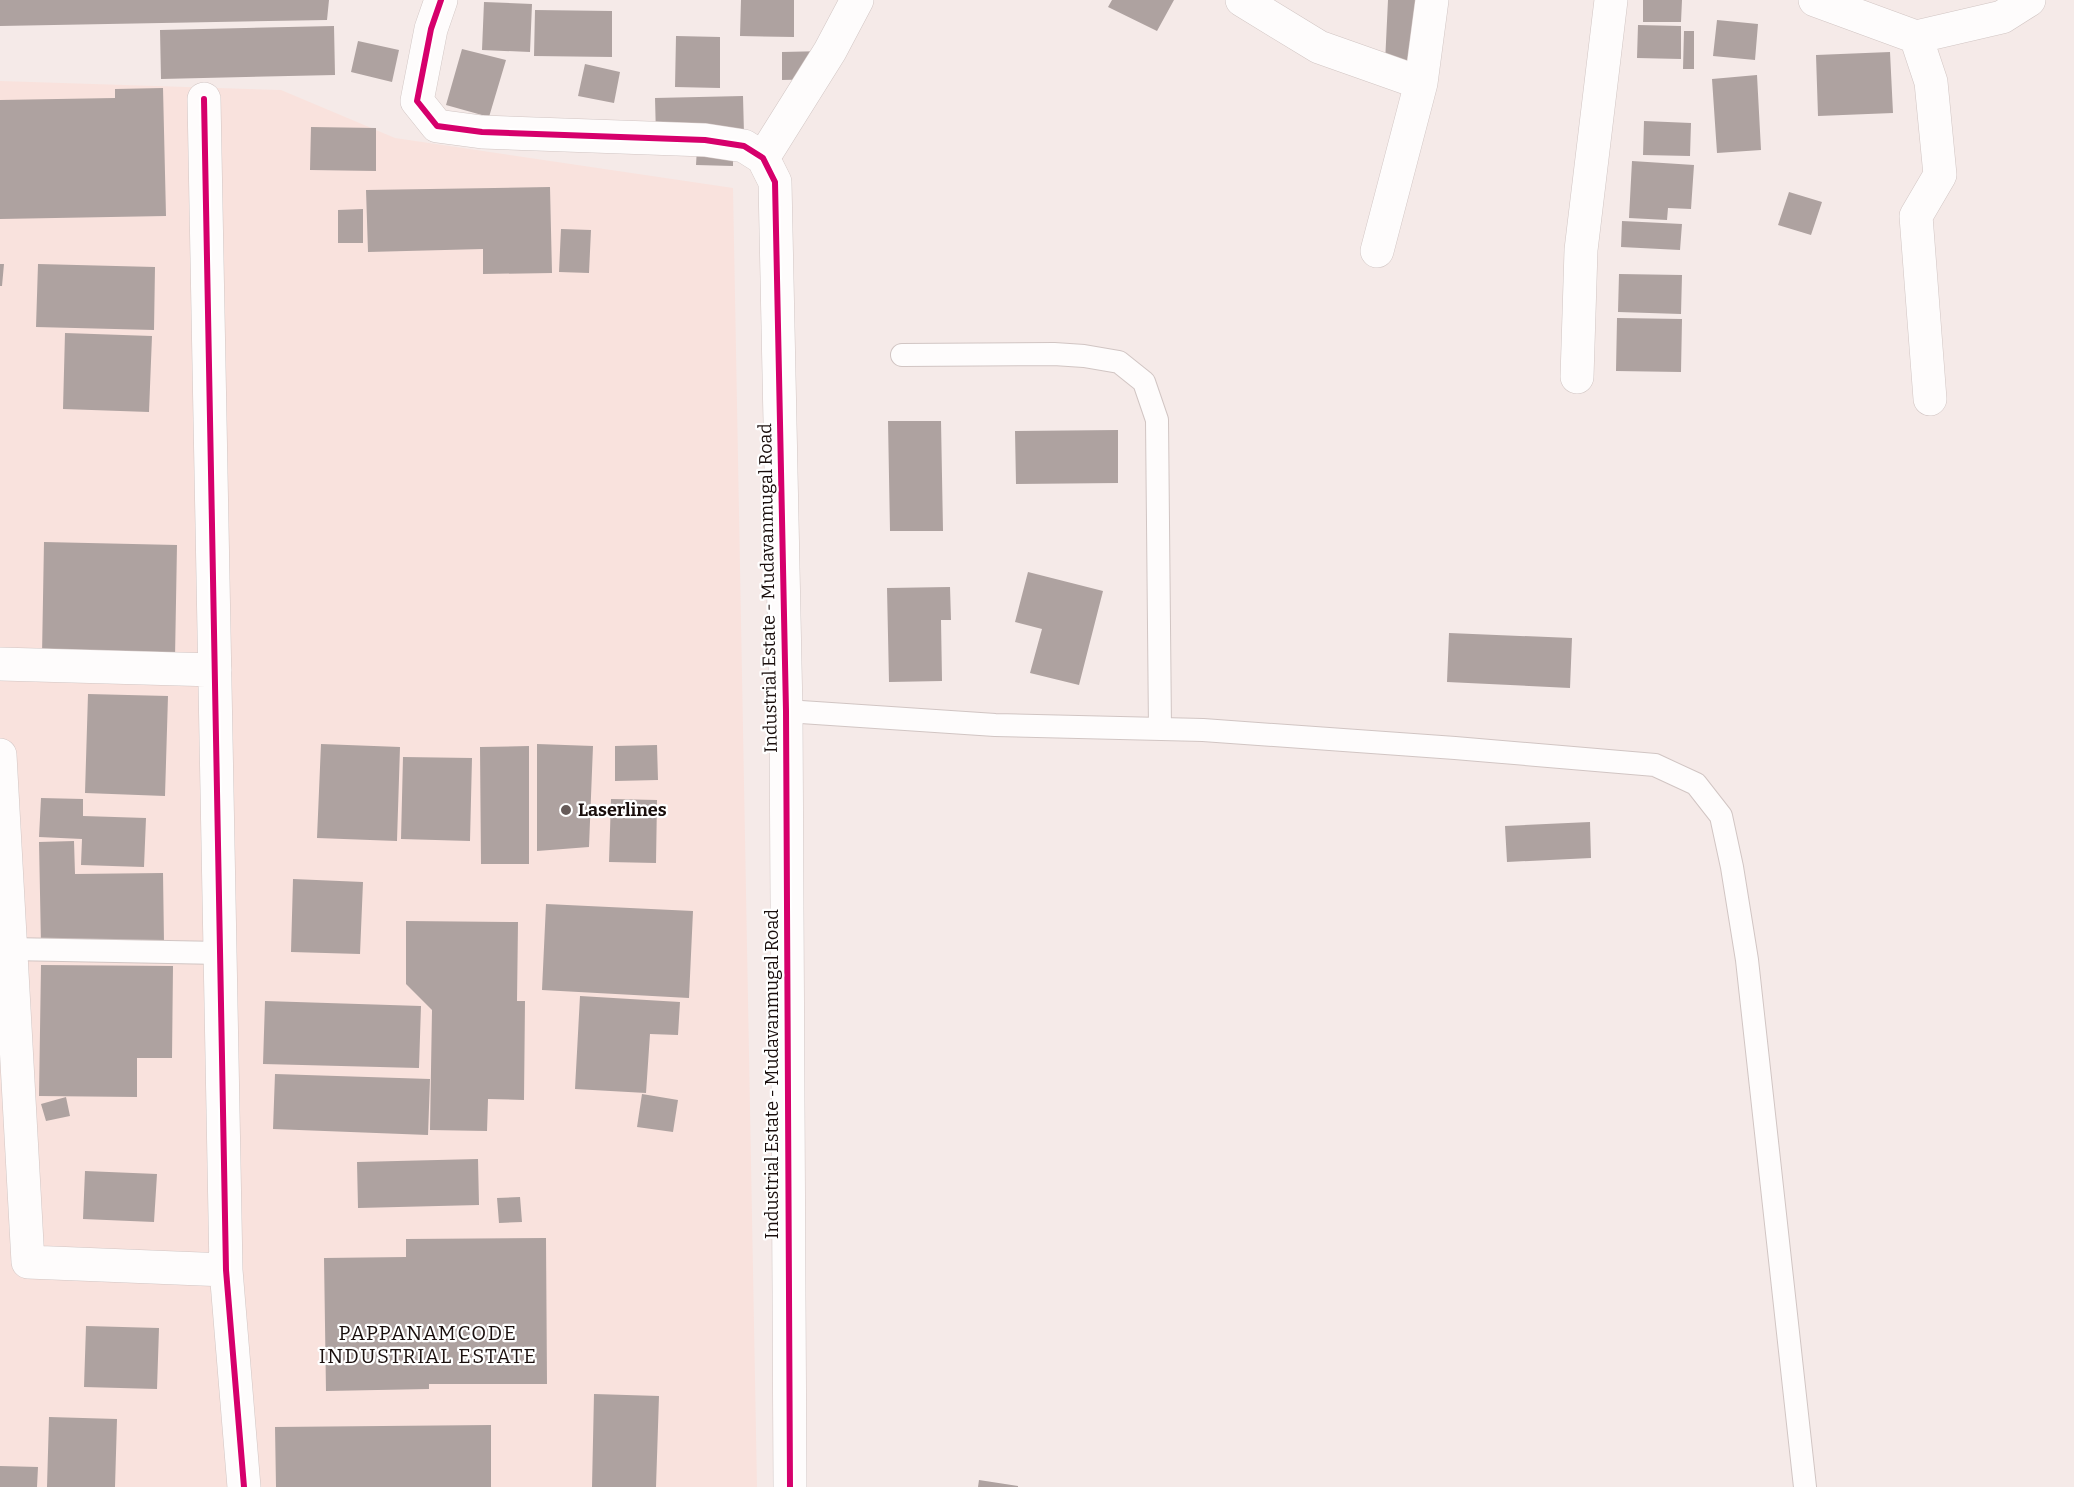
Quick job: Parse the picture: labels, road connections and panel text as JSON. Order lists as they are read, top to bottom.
{
  "streets": {
    "street": ["Industrial Estate - Mudavanmugal Road"]
  },
  "districts": ["PAPPANAMCODE INDUSTRIAL ESTATE"],
  "places": ["Laserlines"]
}
